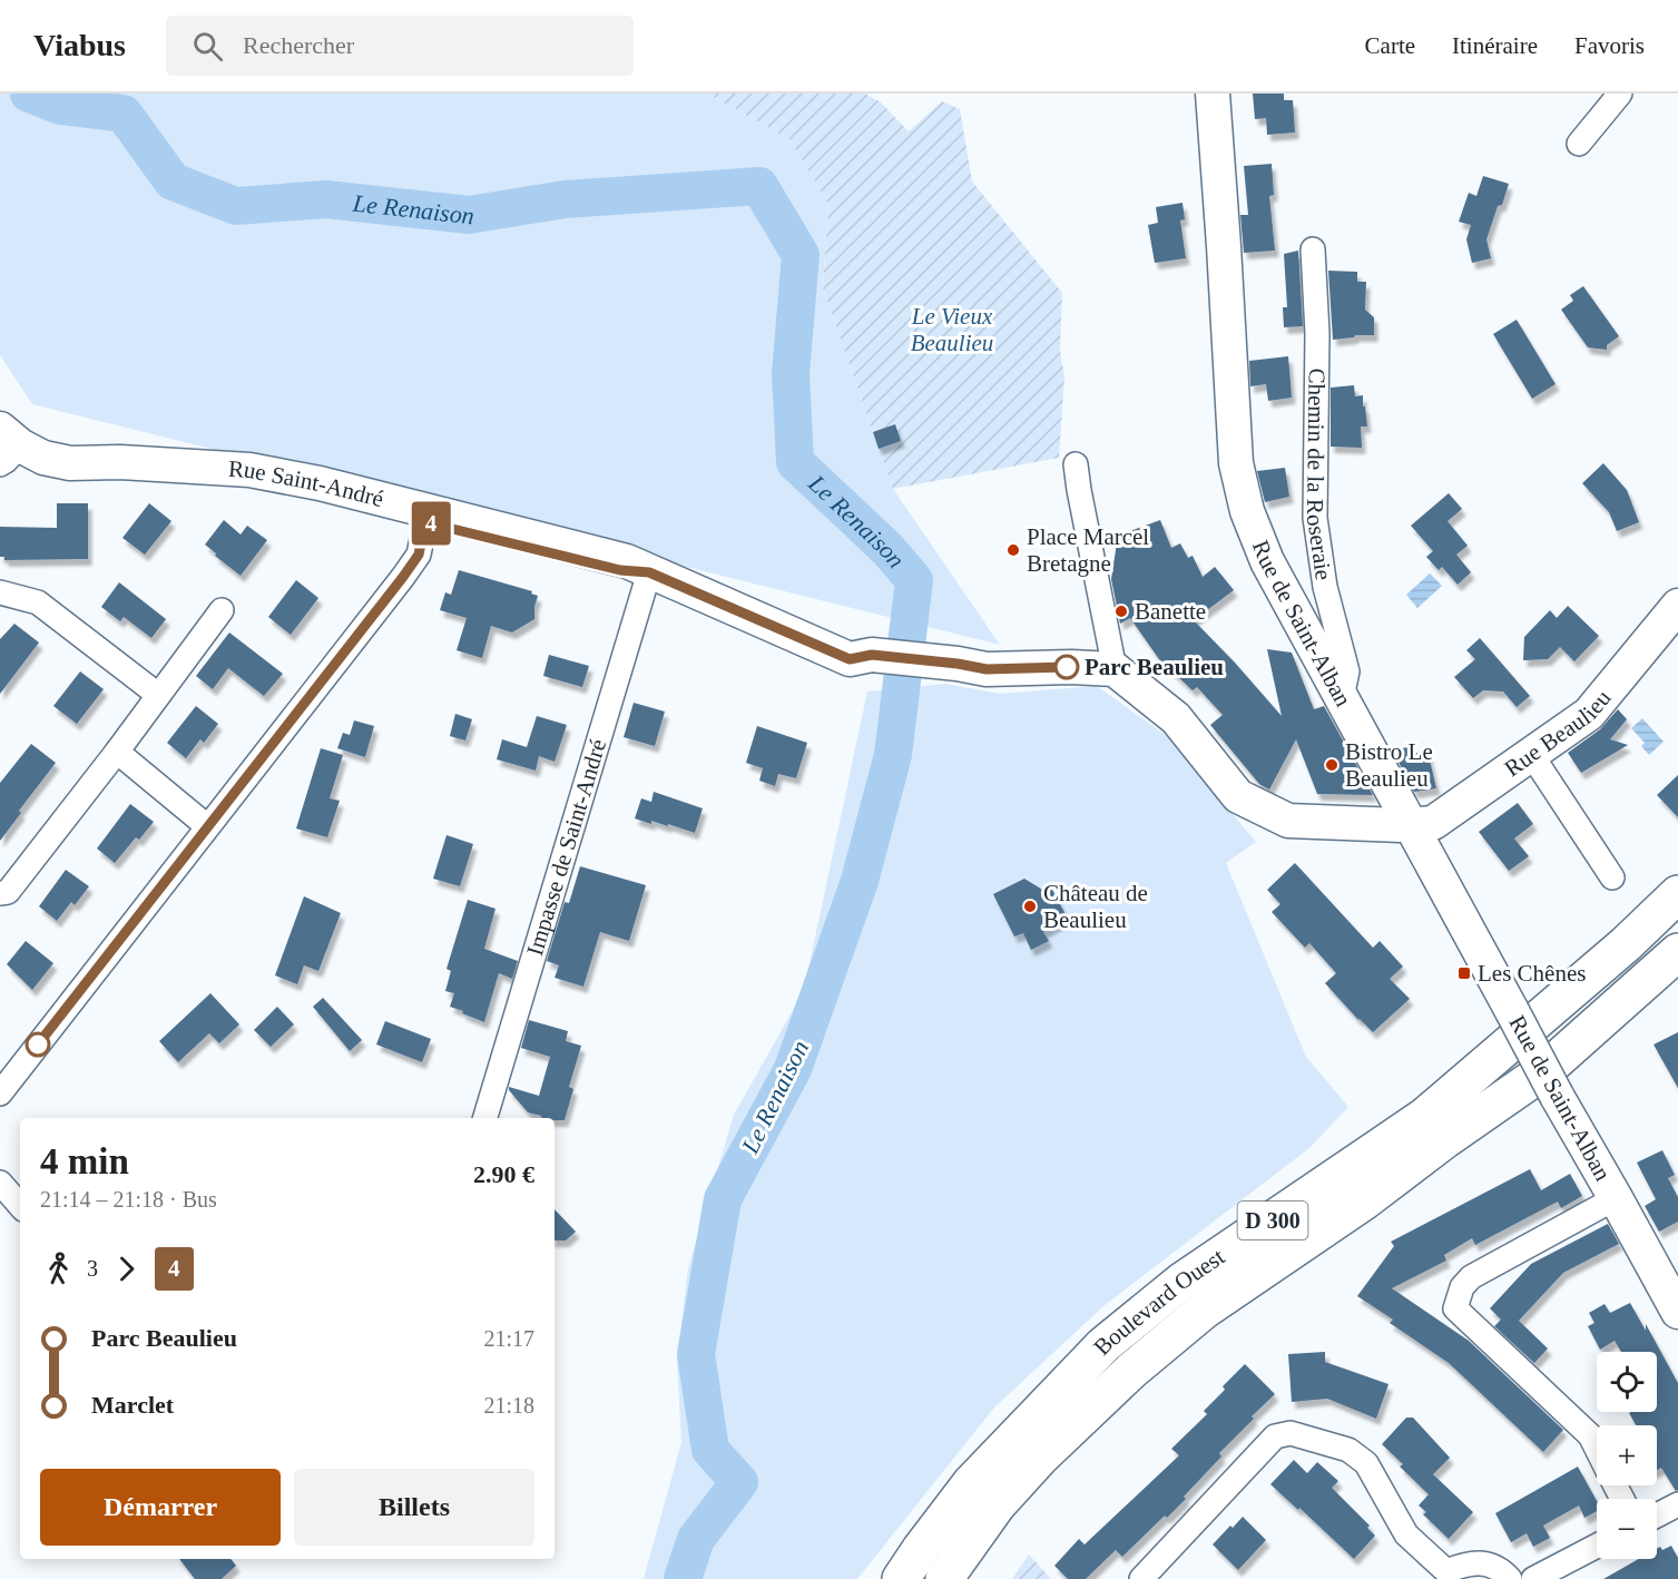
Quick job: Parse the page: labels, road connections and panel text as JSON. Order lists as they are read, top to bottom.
{
  "streets": {
    "main road": ["D 300", "Boulevard Ouest"],
    "street": [
      "Chemin de la Roseraie",
      "Rue Saint-André",
      "Rue de Saint-Alban",
      "Rue Beaulieu",
      "Impasse de Saint-André"
    ]
  },
  "crossings": [
    ["Chemin de la Roseraie", "Rue de Saint-Alban"],
    ["Rue Saint-André", "Impasse de Saint-André"],
    ["Rue de Saint-Alban", "Rue Beaulieu"]
  ],
  "water": ["Le Renaison"],
  "parks": ["Le Vieux Beaulieu"],
  "places": {
    "other": [
      "Place Marcel Bretagne",
      "Banette",
      "Parc Beaulieu",
      "Bistro Le Beaulieu",
      "Château de Beaulieu"
    ],
    "transit": ["Les Chênes"]
  },
  "lines": ["bus line 4"],
  "page": {
    "header": "Viabus",
    "search": "Rechercher",
    "nav": ["Carte", "Itinéraire", "Favoris"],
    "on_map": "4",
    "heading": ["4 min", "21:14 – 21:18 · Bus", "2.90 €"],
    "legs": ["3", "4"],
    "list": [
      {
        "name": "Parc Beaulieu",
        "value": "21:17"
      },
      {
        "name": "Marclet",
        "value": "21:18"
      }
    ],
    "map_buttons": ["+", "−"],
    "buttons": ["Démarrer", "Billets"]
  }
}
